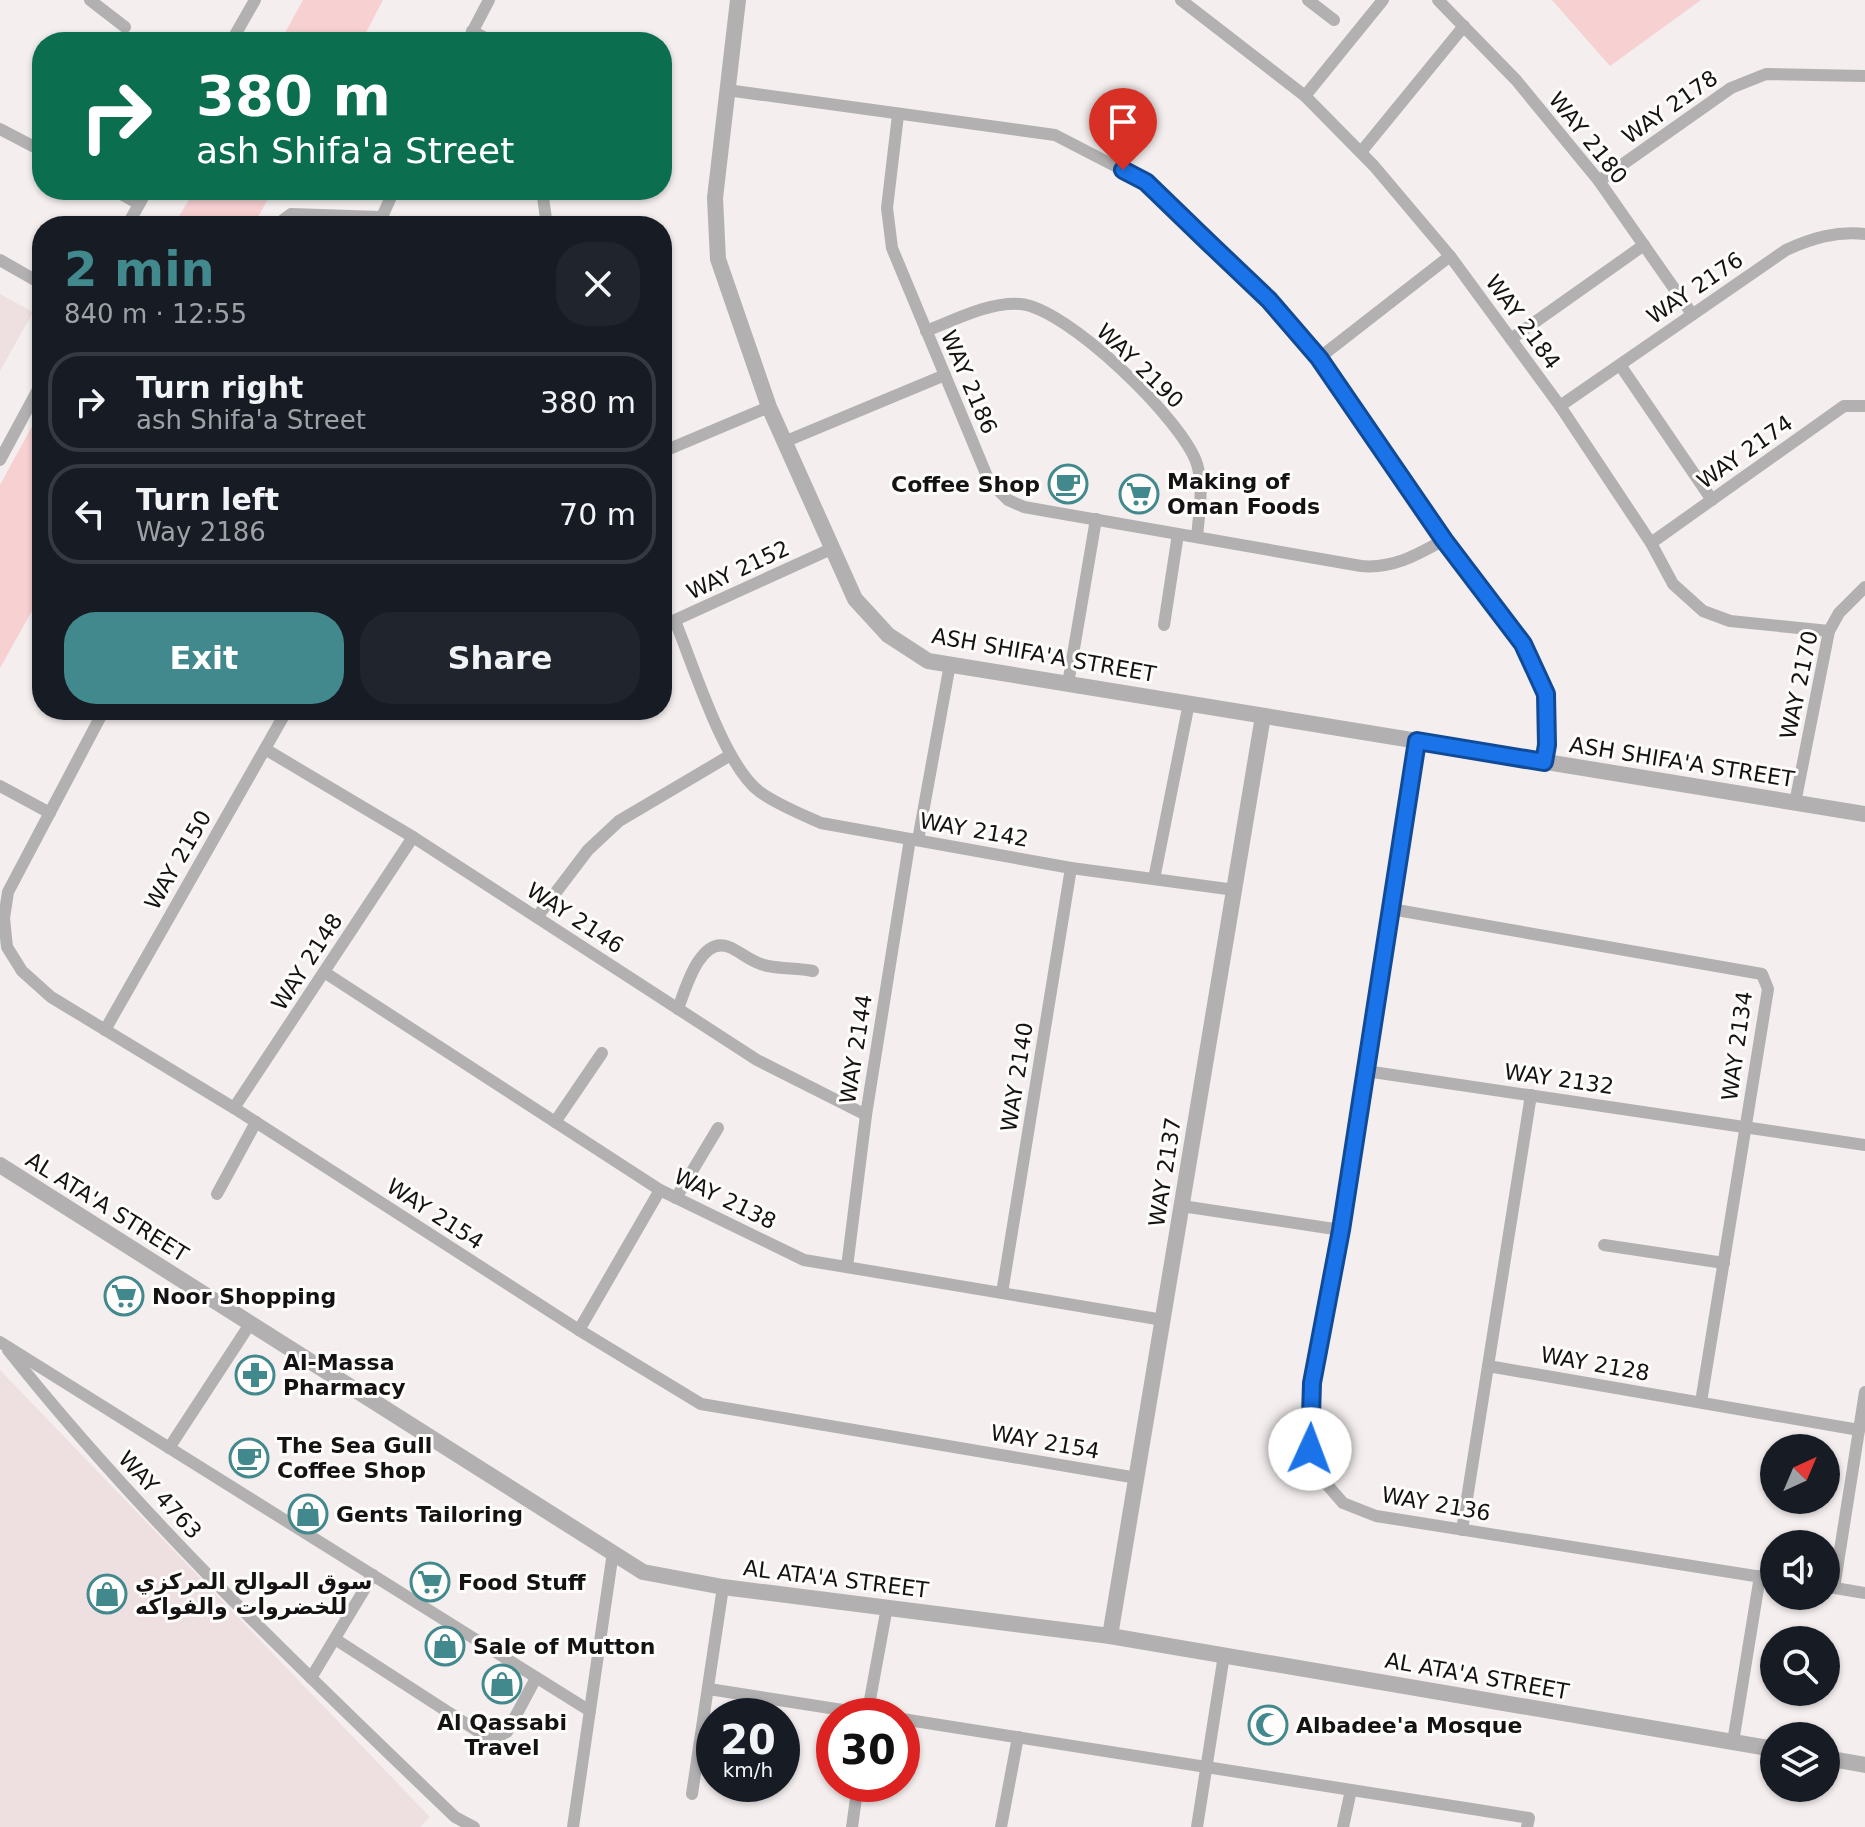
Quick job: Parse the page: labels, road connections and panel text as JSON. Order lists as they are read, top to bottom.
{
  "streets": {
    "street": [
      "WAY 2178",
      "WAY 2180",
      "WAY 2176",
      "WAY 2184",
      "WAY 2190",
      "WAY 2186",
      "WAY 2174",
      "WAY 2152",
      "ASH SHIFA'A STREET",
      "WAY 2170",
      "WAY 2142",
      "WAY 2150",
      "WAY 2146",
      "WAY 2148",
      "WAY 2134",
      "WAY 2144",
      "WAY 2140",
      "WAY 2132",
      "WAY 2137",
      "WAY 2138",
      "AL ATA'A STREET",
      "WAY 2154",
      "WAY 2128",
      "WAY 4763",
      "WAY 2136"
    ]
  },
  "crossings": [
    ["WAY 2178", "WAY 2180"],
    ["WAY 2180", "WAY 2176"],
    ["WAY 2176", "WAY 2184"],
    ["WAY 2184", "WAY 2174"],
    ["WAY 2184", "WAY 2170"],
    ["WAY 2190", "WAY 2186"],
    ["WAY 2152", "ASH SHIFA'A STREET"],
    ["WAY 2152", "WAY 2142"],
    ["ASH SHIFA'A STREET", "WAY 2170"],
    ["ASH SHIFA'A STREET", "WAY 2144"],
    ["ASH SHIFA'A STREET", "WAY 2137"],
    ["ASH SHIFA'A STREET", "WAY 2136"],
    ["WAY 2142", "WAY 2144"],
    ["WAY 2142", "WAY 2140"],
    ["WAY 2142", "WAY 2137"],
    ["WAY 2150", "WAY 2146"],
    ["WAY 2150", "WAY 2154"],
    ["WAY 2146", "WAY 2148"],
    ["WAY 2146", "WAY 2144"],
    ["WAY 2148", "WAY 2138"],
    ["WAY 2148", "WAY 2154"],
    ["WAY 2134", "WAY 2132"],
    ["WAY 2134", "WAY 2128"],
    ["WAY 2134", "WAY 2136"],
    ["WAY 2144", "WAY 2138"],
    ["WAY 2140", "WAY 2138"],
    ["WAY 2132", "WAY 2136"],
    ["WAY 2137", "WAY 2138"],
    ["WAY 2137", "AL ATA'A STREET"],
    ["WAY 2137", "WAY 2154"]
  ],
  "places": {
    "cafe": ["Coffee Shop", "The Sea Gull Coffee Shop"],
    "supermarket": ["Making of Oman Foods", "Noor Shopping", "Food Stuff"],
    "pharmacy": ["Al-Massa Pharmacy"],
    "shop": [
      "Gents Tailoring",
      "سوق الموالح المركزي للخضروات والفواكه",
      "Sale of Mutton",
      "Al Qassabi Travel"
    ],
    "mosque": ["Albadee'a Mosque"]
  },
  "north": "top right",
  "page": {
    "turn": ["380 m", "ash Shifa'a Street"],
    "heading": ["2 min", "840 m · 12:55"],
    "list": [
      {
        "name": "Turn right",
        "note": "ash Shifa'a Street",
        "value": "380 m"
      },
      {
        "name": "Turn left",
        "note": "Way 2186",
        "value": "70 m"
      }
    ],
    "buttons": ["Exit", "Share"],
    "speed": "20 km/h",
    "limit": "30"
  }
}
